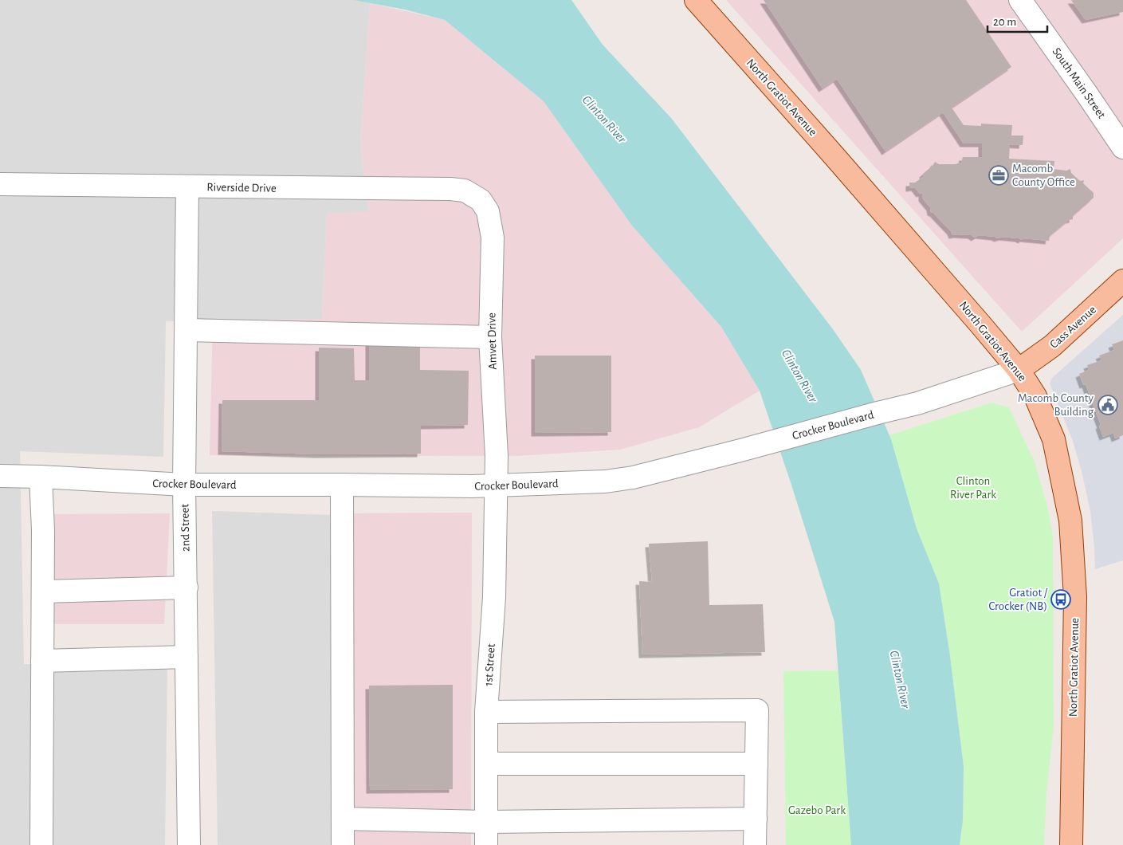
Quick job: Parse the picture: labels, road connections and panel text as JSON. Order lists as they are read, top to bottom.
{
  "streets": {
    "main road": ["North Gratiot Avenue", "Cass Avenue"],
    "street": [
      "South Main Street",
      "Riverside Drive",
      "Amvet Drive",
      "Crocker Boulevard",
      "2nd Street",
      "1st Street"
    ]
  },
  "crossings": [
    ["North Gratiot Avenue", "Cass Avenue"],
    ["North Gratiot Avenue", "Crocker Boulevard"],
    ["Riverside Drive", "Amvet Drive"],
    ["Riverside Drive", "2nd Street"],
    ["Cass Avenue", "Crocker Boulevard"],
    ["Amvet Drive", "Crocker Boulevard"],
    ["Amvet Drive", "1st Street"],
    ["Crocker Boulevard", "2nd Street"],
    ["Crocker Boulevard", "1st Street"]
  ],
  "water": ["Clinton River"],
  "parks": ["Clinton River Park", "Gazebo Park"],
  "places": {
    "office": ["Macomb County Office"],
    "public building": ["Macomb County Building"],
    "bus stop": ["Gratiot / Crocker (NB)"]
  },
  "scale_bar": "20 m"
}
